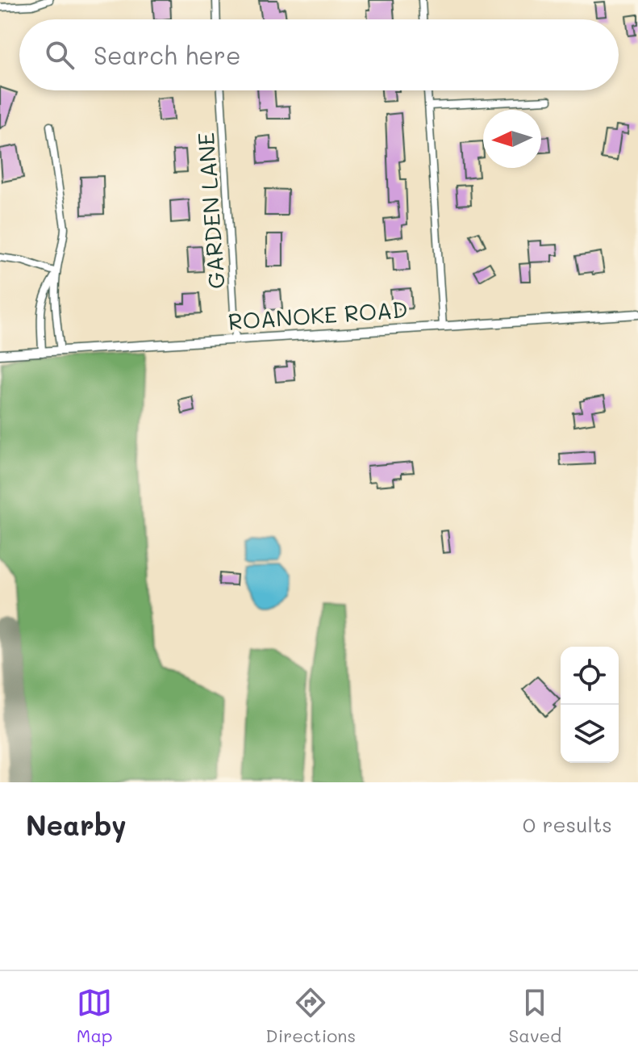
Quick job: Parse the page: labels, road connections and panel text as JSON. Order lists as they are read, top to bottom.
{
  "streets": {
    "street": ["GARDEN LANE", "ROANOKE ROAD"]
  },
  "crossings": [
    ["GARDEN LANE", "ROANOKE ROAD"]
  ],
  "north": "left",
  "page": {
    "search": "Search here",
    "heading": ["Nearby", "0 results"],
    "nav": ["Map", "Directions", "Saved"]
  }
}
